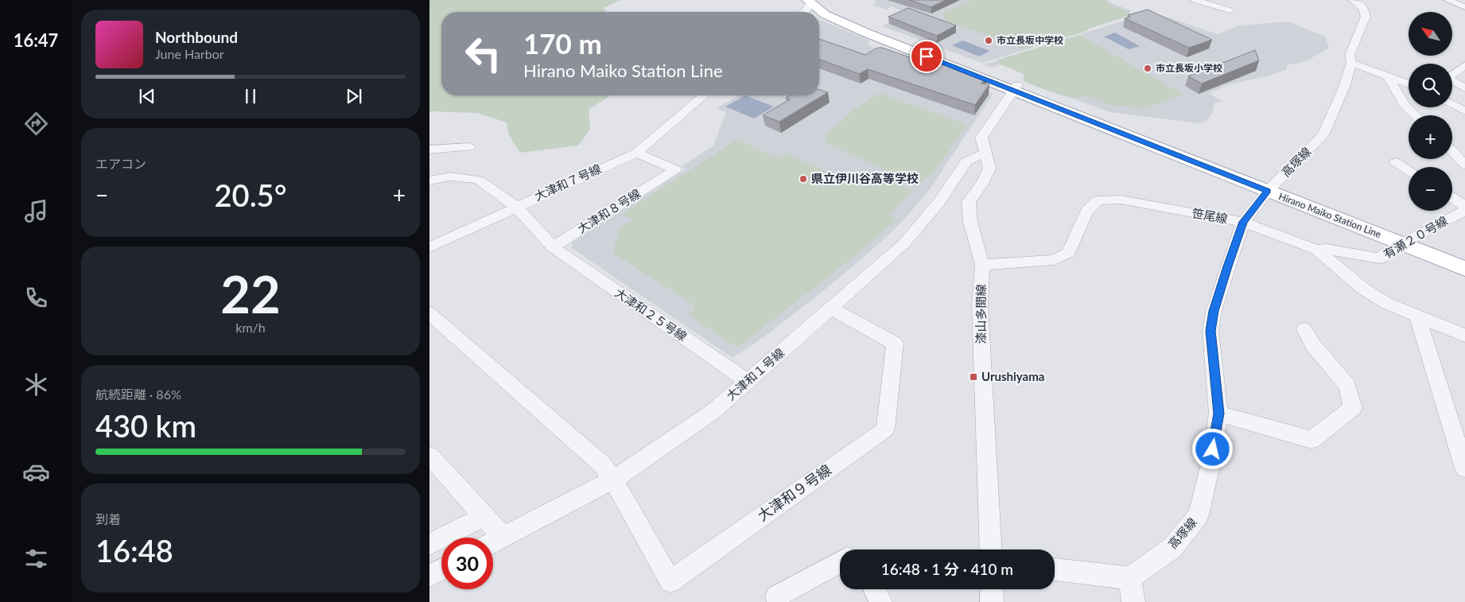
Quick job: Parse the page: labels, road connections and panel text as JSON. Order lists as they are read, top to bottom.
{
  "streets": {
    "main road": ["Hirano Maiko Station Line"],
    "street": [
      "高塚線",
      "大津和７号線",
      "大津和８号線",
      "笹尾線",
      "有瀬２０号線",
      "漆山多聞線",
      "大津和２５号線",
      "大津和１号線",
      "大津和９号線"
    ]
  },
  "crossings": [
    ["高塚線", "Hirano Maiko Station Line"],
    ["高塚線", "笹尾線"],
    ["大津和７号線", "大津和８号線"],
    ["大津和８号線", "大津和２５号線"],
    ["Hirano Maiko Station Line", "有瀬２０号線"],
    ["Hirano Maiko Station Line", "漆山多聞線"],
    ["笹尾線", "有瀬２０号線"],
    ["笹尾線", "漆山多聞線"],
    ["漆山多聞線", "大津和１号線"],
    ["大津和２５号線", "大津和１号線"],
    ["大津和１号線", "大津和９号線"]
  ],
  "places": {
    "other": ["市立長坂中学校", "市立長坂小学校", "県立伊川谷高等学校"],
    "transit": ["Urushiyama"]
  },
  "north": "top left",
  "page": {
    "tabs": "16:47",
    "map_buttons": ["+", "−"],
    "turn": ["170 m", "Hirano Maiko Station Line"],
    "song": ["Northbound", "June Harbor"],
    "tile": [
      "エアコン",
      ["22", "km/h"],
      ["航続距離 · 86%", "430 km"],
      ["到着", "16:48"]
    ],
    "heat": ["−", "20.5°", "+"],
    "limit": "30",
    "trip": "16:48 · 1 分 · 410 m"
  }
}
